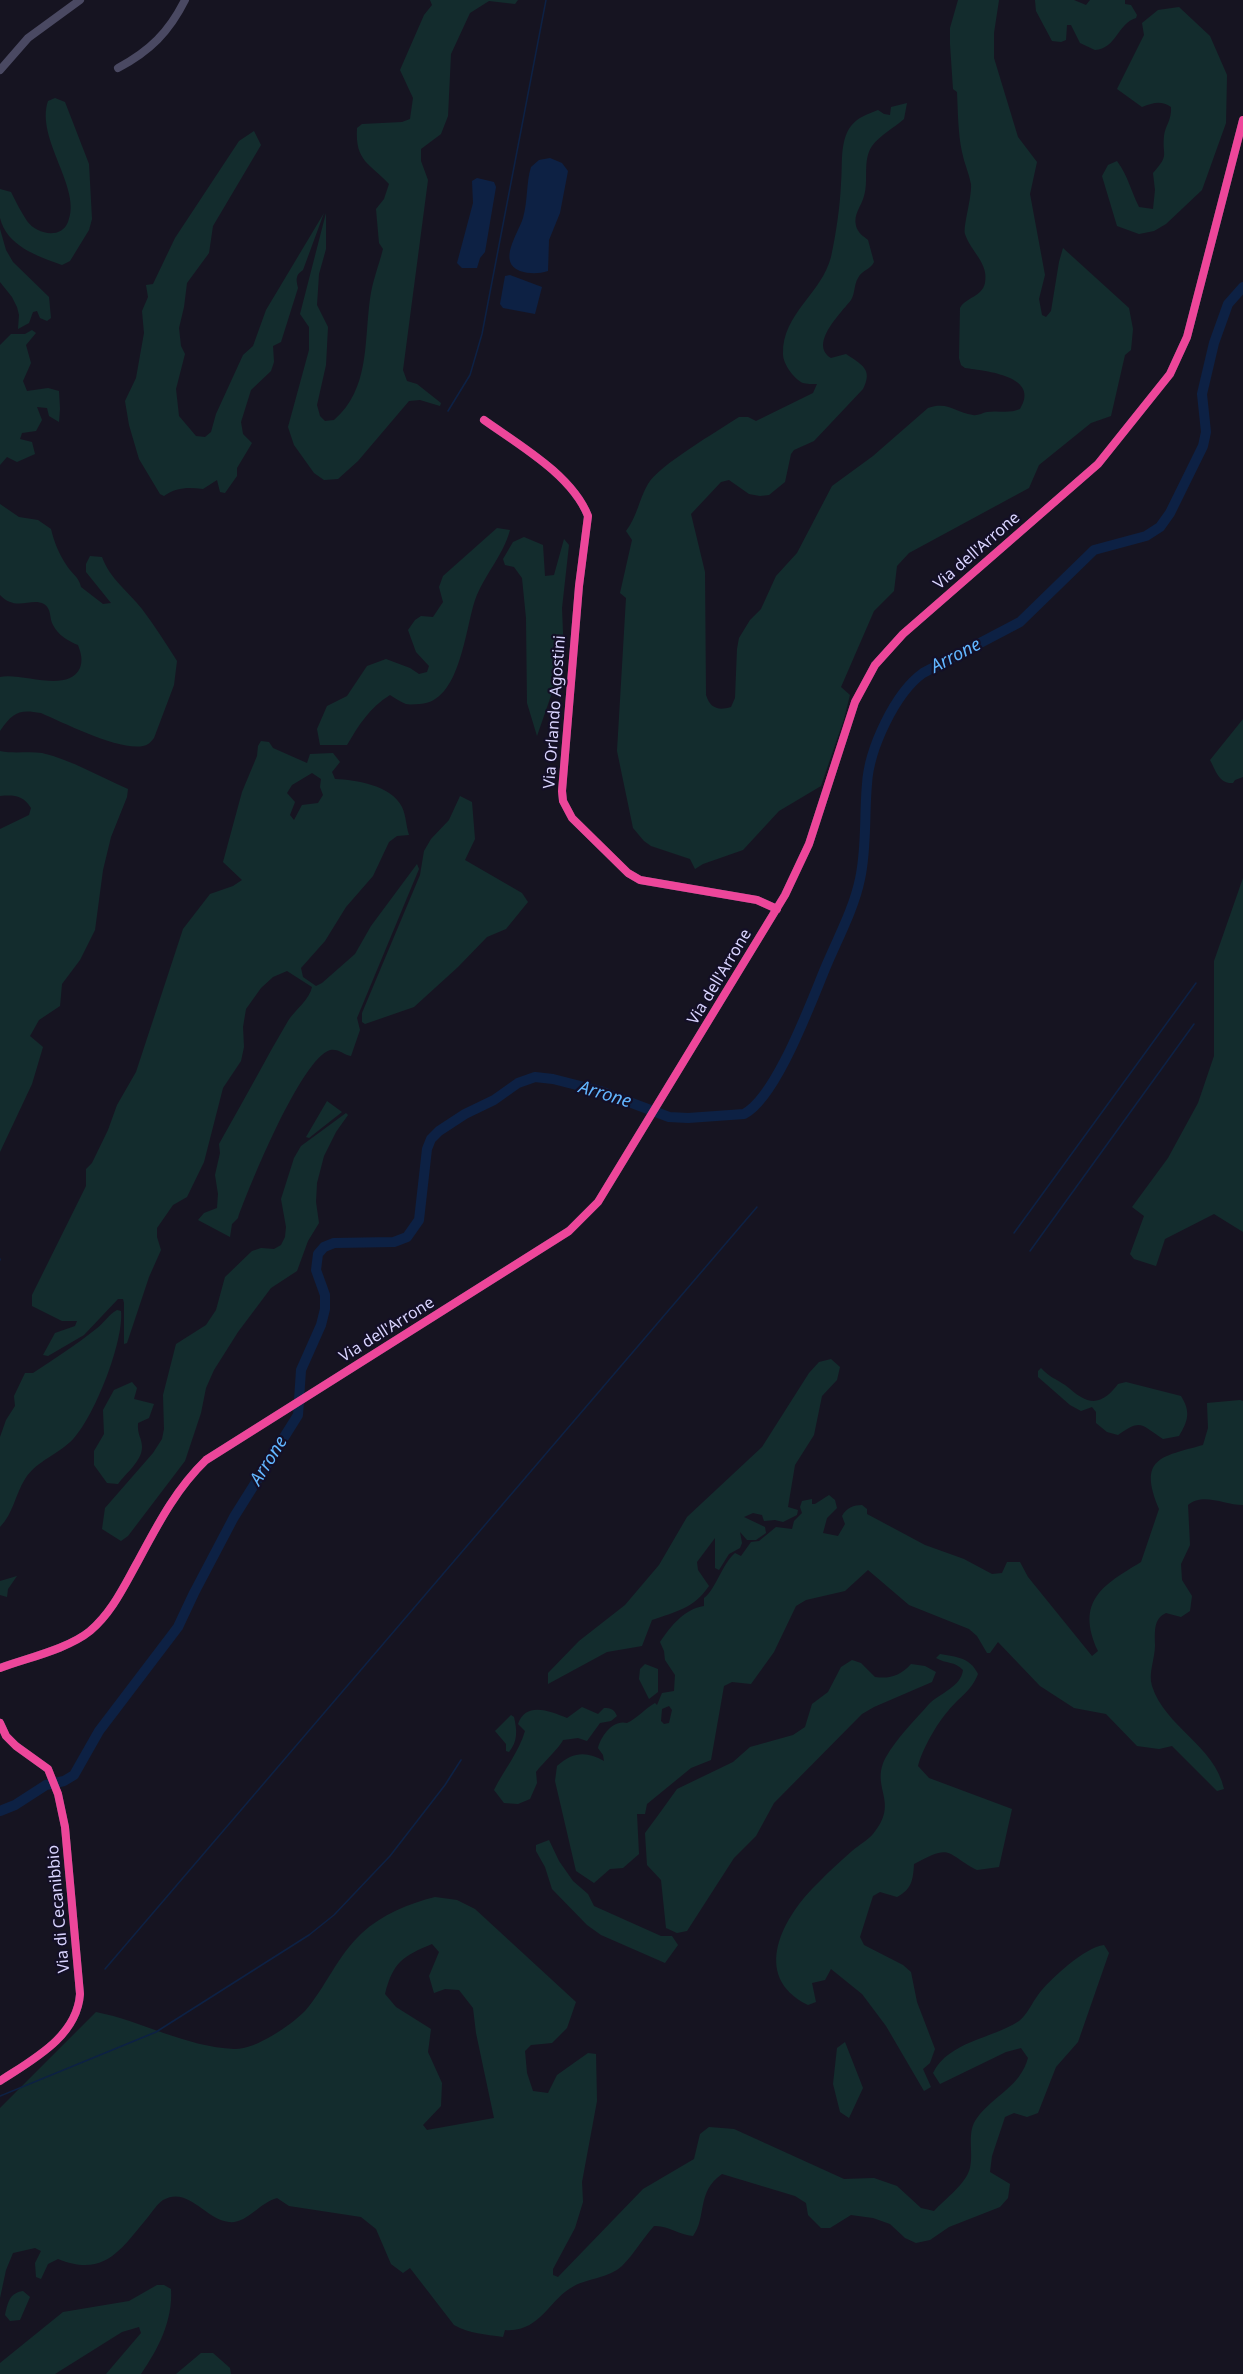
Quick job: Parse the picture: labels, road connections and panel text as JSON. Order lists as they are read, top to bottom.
{
  "streets": {
    "street": ["Via dell'Arrone", "Via Orlando Agostini", "Via di Cecanibbio"]
  },
  "crossings": [
    ["Via dell'Arrone", "Via Orlando Agostini"]
  ],
  "water": ["Arrone"]
}
